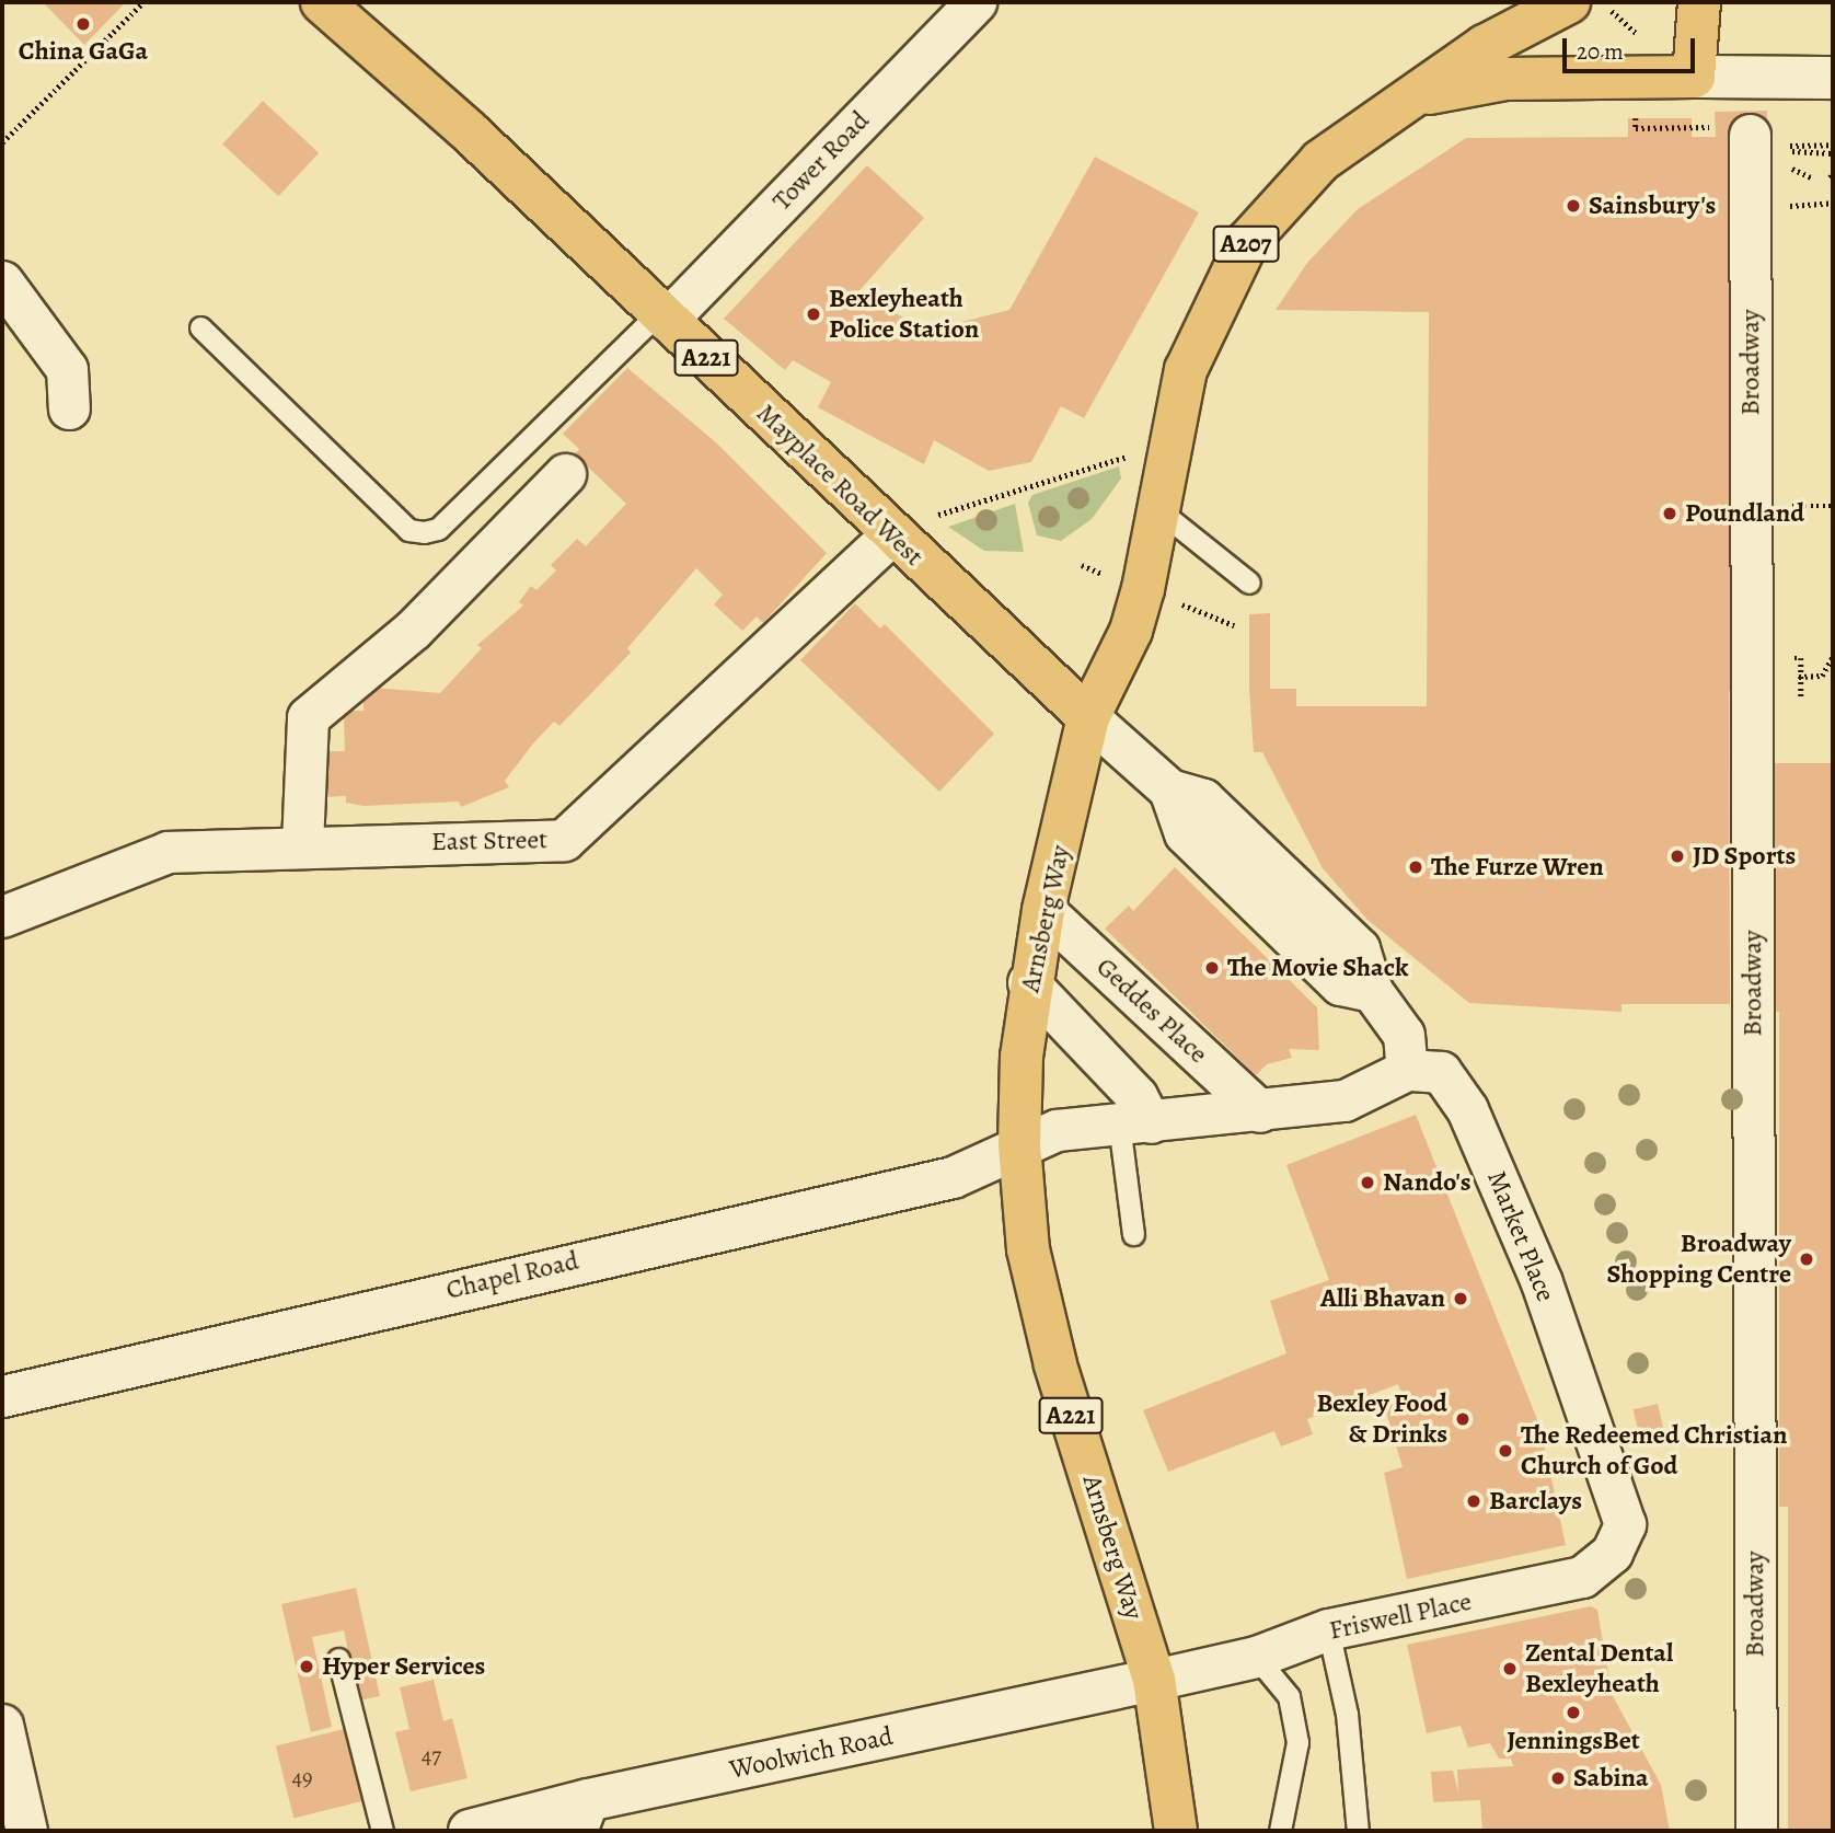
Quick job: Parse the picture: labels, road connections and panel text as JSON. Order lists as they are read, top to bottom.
{
  "streets": {
    "main road": [
      "A207",
      "A221",
      "Mayplace Road West",
      "Arnsberg Way"
    ],
    "street": [
      "Tower Road",
      "Broadway",
      "East Street",
      "Geddes Place",
      "Market Place",
      "Chapel Road",
      "Friswell Place",
      "Woolwich Road"
    ]
  },
  "crossings": [
    ["Tower Road", "Mayplace Road West"],
    ["Mayplace Road West", "East Street"],
    ["Mayplace Road West", "Arnsberg Way"],
    ["Arnsberg Way", "Geddes Place"],
    ["Arnsberg Way", "Chapel Road"],
    ["Arnsberg Way", "Friswell Place"],
    ["Arnsberg Way", "Woolwich Road"],
    ["Market Place", "Friswell Place"],
    ["Friswell Place", "Woolwich Road"]
  ],
  "places": [
    "China GaGa",
    "Sainsbury's",
    "Bexleyheath Police Station",
    "Poundland",
    "JD Sports",
    "The Furze Wren",
    "The Movie Shack",
    "Nando's",
    "Broadway Shopping Centre",
    "Alli Bhavan",
    "Bexley Food & Drinks",
    "The Redeemed Christian Church of God",
    "Barclays",
    "Hyper Services",
    "Zental Dental Bexleyheath",
    "JenningsBet",
    "Sabina"
  ],
  "house_numbers": ["47", "49"],
  "scale_bar": "20 m"
}
